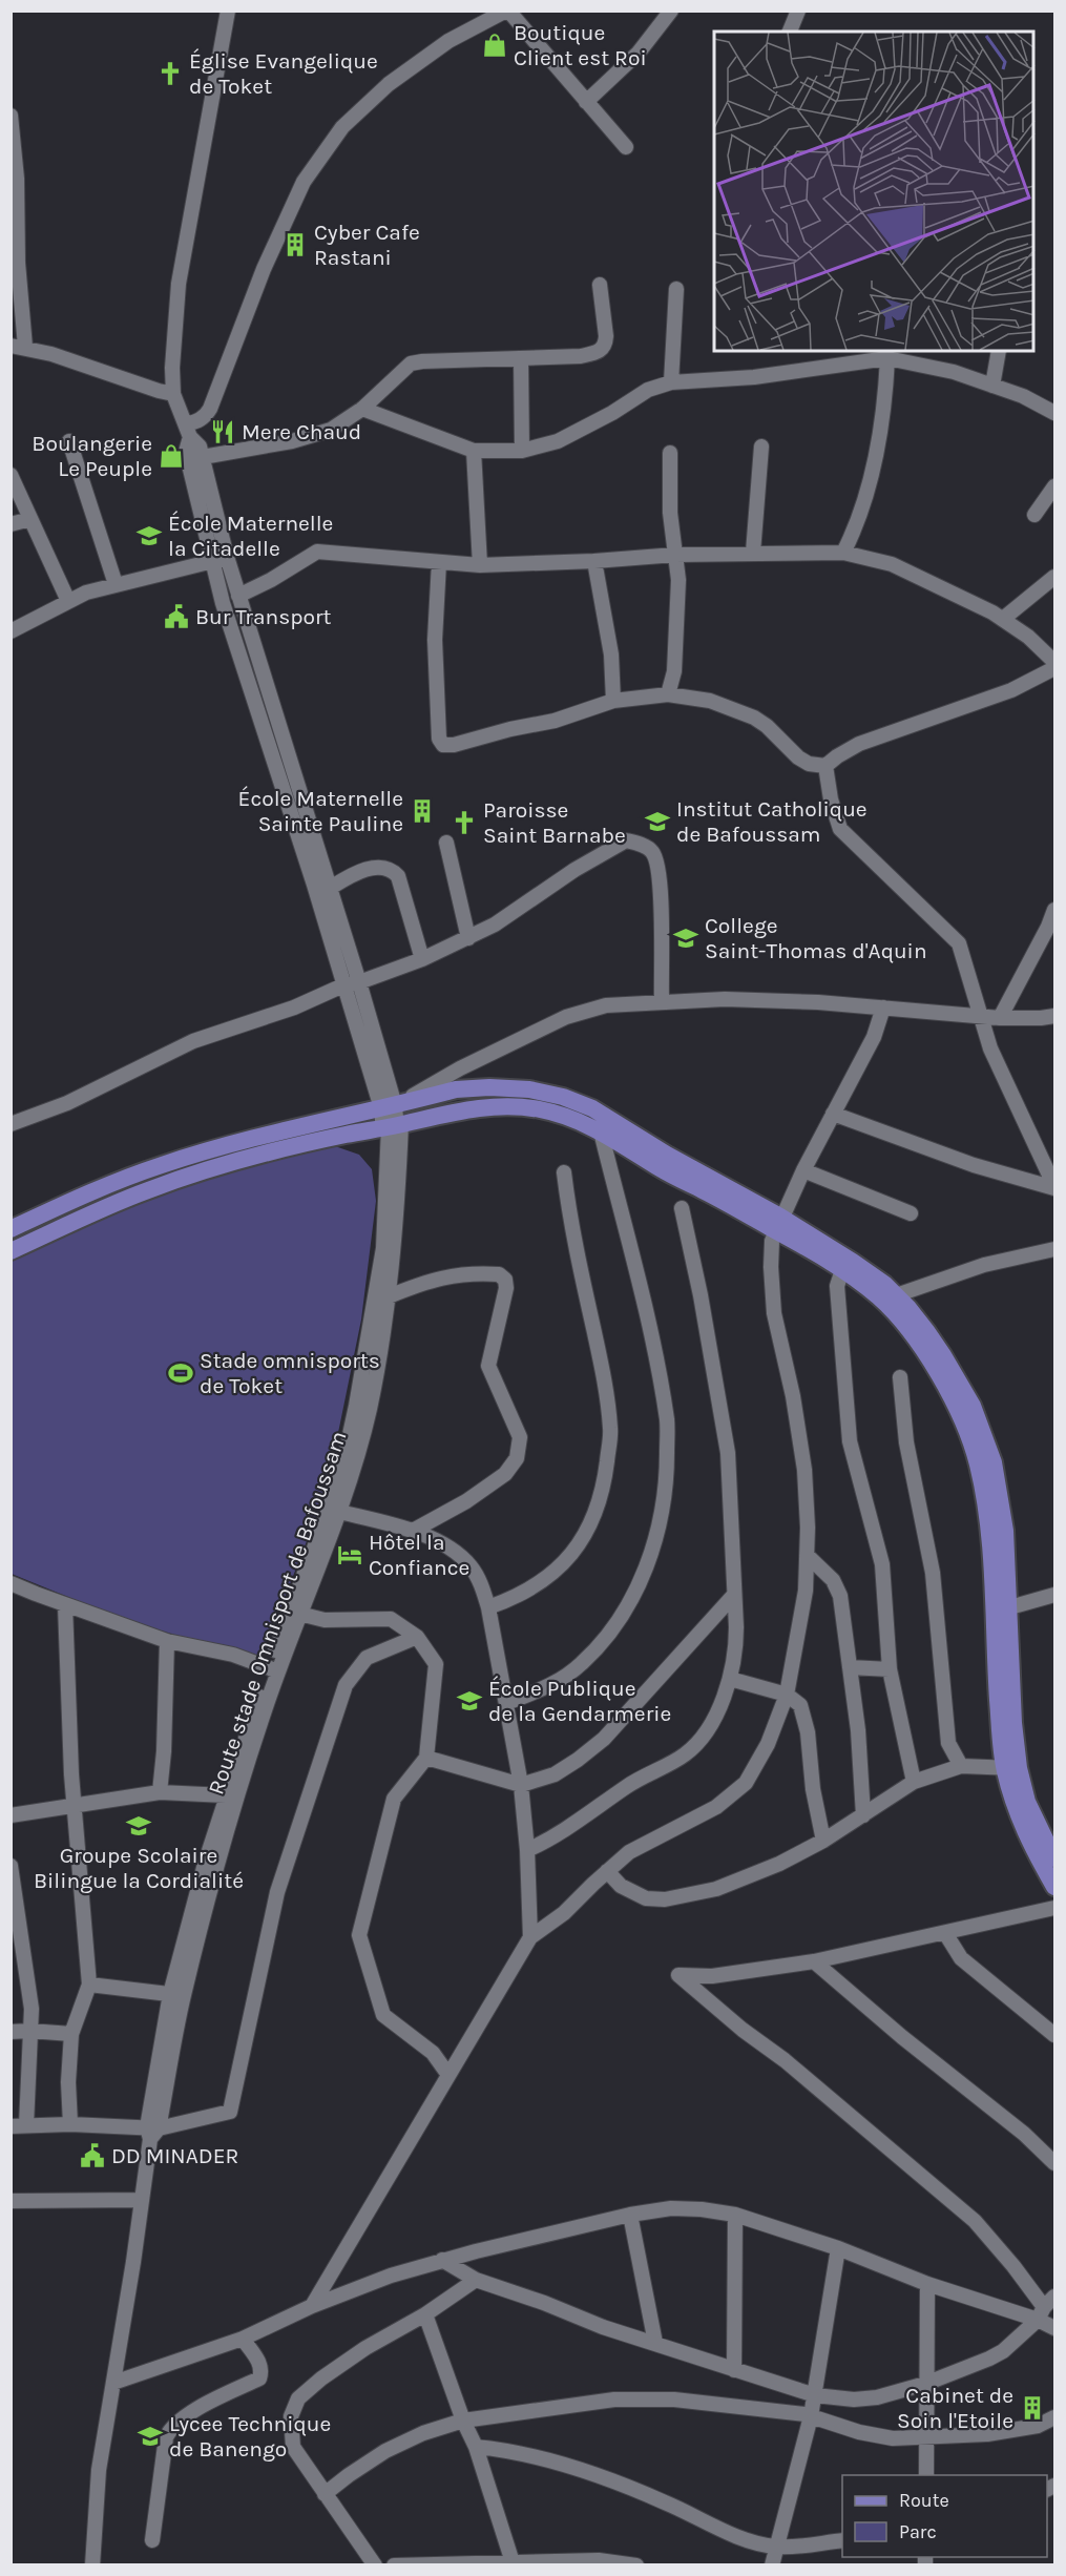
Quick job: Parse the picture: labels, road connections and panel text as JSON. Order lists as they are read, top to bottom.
{
  "streets": {
    "street": ["Route stade Omnisport de Bafoussam"]
  },
  "places": {
    "shop": ["Boutique Client est Roi", "Boulangerie Le Peuple"],
    "church": ["Église Evangelique de Toket", "Paroisse Saint Barnabe"],
    "building": ["Cyber Cafe Rastani", "École Maternelle Sainte Pauline", "Cabinet de Soin l'Etoile"],
    "restaurant": ["Mere Chaud"],
    "school or university": [
      "École Maternelle la Citadelle",
      "Institut Catholique de Bafoussam",
      "College Saint-Thomas d'Aquin",
      "École Publique de la Gendarmerie",
      "Groupe Scolaire Bilingue la Cordialité",
      "Lycee Technique de Banengo"
    ],
    "public building": ["Bur Transport", "DD MINADER"],
    "sports": ["Stade omnisports de Toket"],
    "hotel": ["Hôtel la Confiance"]
  },
  "legend": ["Route", "Parc"]
}
